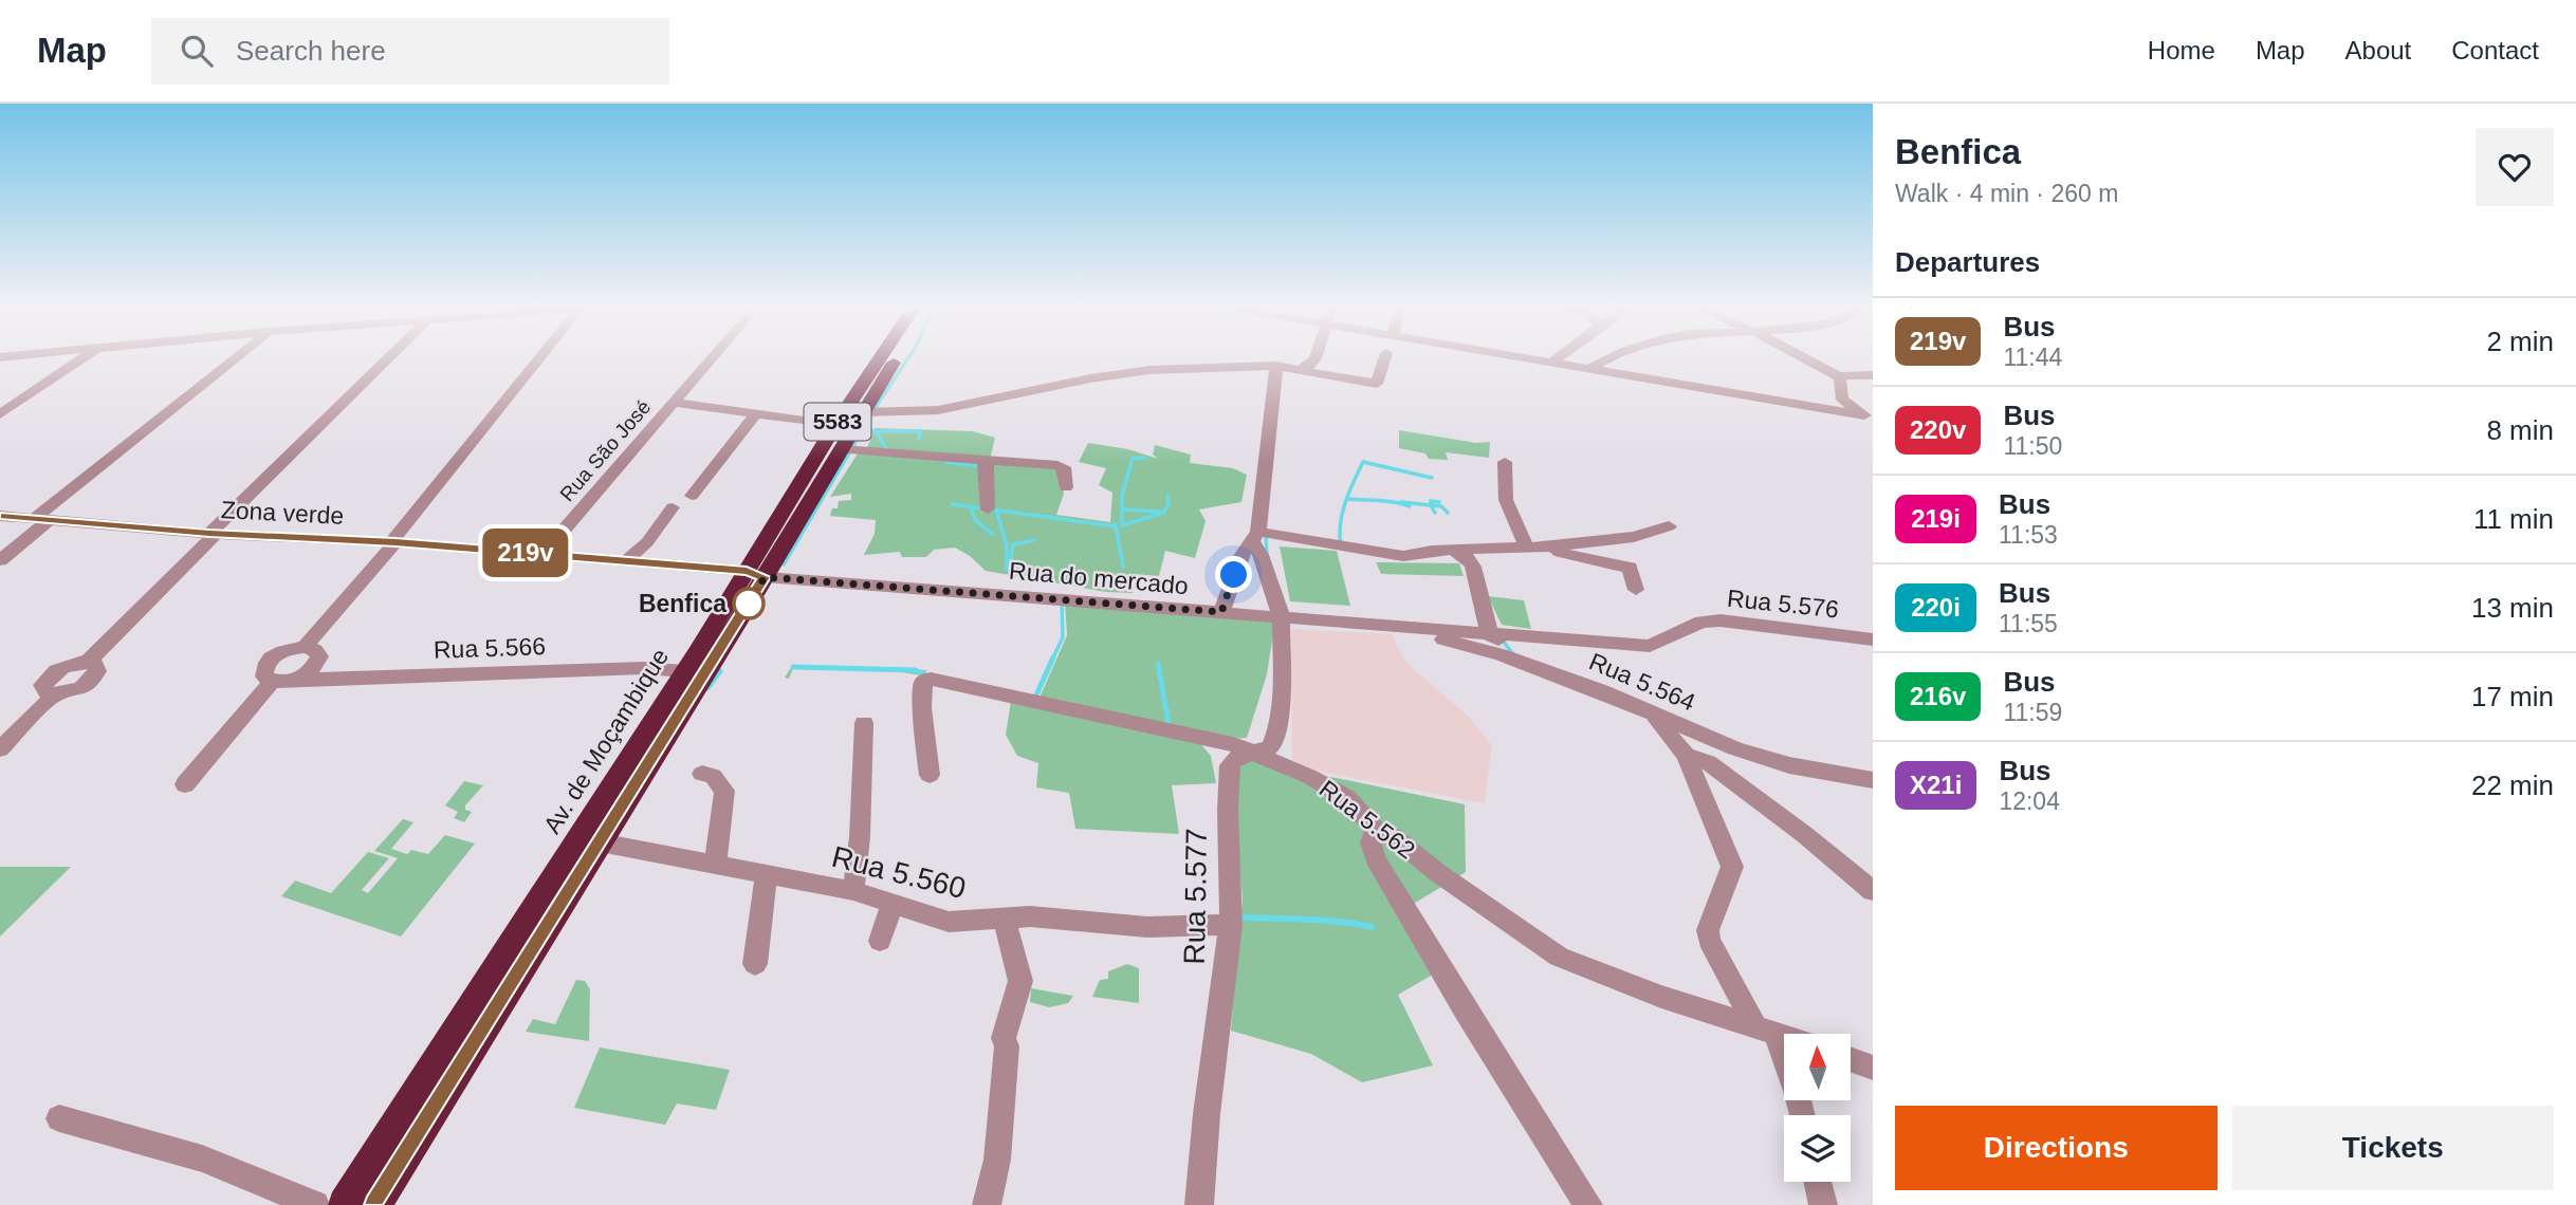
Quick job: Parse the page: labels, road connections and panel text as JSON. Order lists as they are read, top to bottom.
{
  "streets": {
    "highway": ["5583", "Av. de Moçambique"],
    "street": [
      "Rua São José",
      "Zona verde",
      "Rua do mercado",
      "Rua 5.576",
      "Rua 5.566",
      "Rua 5.564",
      "Rua 5.562",
      "Rua 5.560",
      "Rua 5.577"
    ]
  },
  "crossings": [
    ["Rua São José", "Zona verde"],
    ["Rua do mercado", "Rua 5.576"],
    ["Rua do mercado", "Rua 5.564"],
    ["Rua do mercado", "Av. de Moçambique"],
    ["Rua do mercado", "Rua 5.577"],
    ["Rua 5.566", "Av. de Moçambique"],
    ["Av. de Moçambique", "Rua 5.560"],
    ["Rua 5.562", "Rua 5.577"],
    ["Rua 5.560", "Rua 5.577"]
  ],
  "places": ["Benfica"],
  "lines": ["bus line 219v"],
  "north": "top",
  "page": {
    "header": "Map",
    "search": "Search here",
    "nav": [
      "Home",
      "Map",
      "About",
      "Contact"
    ],
    "on_map": "219v",
    "heading": [
      ["Benfica", "Walk · 4 min · 260 m"],
      "Departures"
    ],
    "list": [
      {
        "mark": "219v",
        "name": "Bus",
        "note": "11:44",
        "value": "2 min"
      },
      {
        "mark": "220v",
        "name": "Bus",
        "note": "11:50",
        "value": "8 min"
      },
      {
        "mark": "219i",
        "name": "Bus",
        "note": "11:53",
        "value": "11 min"
      },
      {
        "mark": "220i",
        "name": "Bus",
        "note": "11:55",
        "value": "13 min"
      },
      {
        "mark": "216v",
        "name": "Bus",
        "note": "11:59",
        "value": "17 min"
      },
      {
        "mark": "X21i",
        "name": "Bus",
        "note": "12:04",
        "value": "22 min"
      }
    ],
    "buttons": ["Directions", "Tickets"]
  }
}
